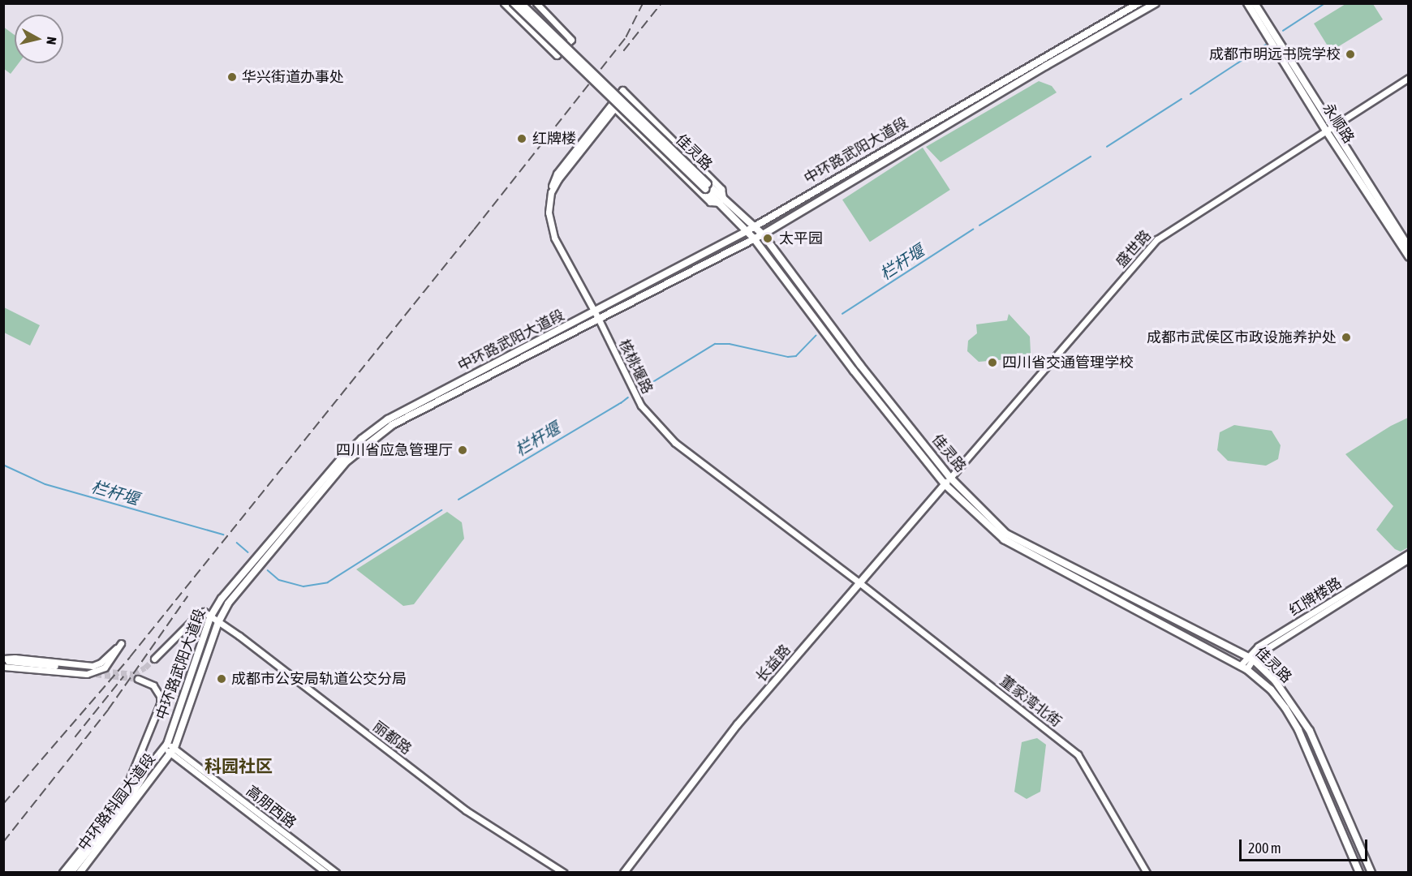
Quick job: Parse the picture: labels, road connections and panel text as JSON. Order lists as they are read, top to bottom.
{
  "streets": {
    "main road": [
      "永顺路",
      "中环路武阳大道段",
      "佳灵路",
      "长益路",
      "中环路科园大道段"
    ],
    "street": [
      "盛世路",
      "核桃堰路",
      "红牌楼路",
      "董家湾北街",
      "丽都路",
      "高朋西路"
    ]
  },
  "crossings": [
    ["永顺路", "盛世路"],
    ["中环路武阳大道段", "佳灵路"],
    ["中环路武阳大道段", "核桃堰路"],
    ["中环路武阳大道段", "丽都路"],
    ["中环路武阳大道段", "中环路科园大道段"],
    ["中环路武阳大道段", "高朋西路"],
    ["佳灵路", "盛世路"],
    ["佳灵路", "红牌楼路"],
    ["佳灵路", "长益路"],
    ["盛世路", "长益路"],
    ["核桃堰路", "长益路"],
    ["核桃堰路", "董家湾北街"],
    ["长益路", "董家湾北街"],
    ["中环路科园大道段", "高朋西路"]
  ],
  "districts": ["科园社区"],
  "water": ["栏杆堰"],
  "places": [
    "成都市明远书院学校",
    "华兴街道办事处",
    "红牌楼",
    "太平园",
    "成都市武侯区市政设施养护处",
    "四川省交通管理学校",
    "四川省应急管理厅",
    "成都市公安局轨道公交分局"
  ],
  "scale_bar": "200 m",
  "north": "right"
}
